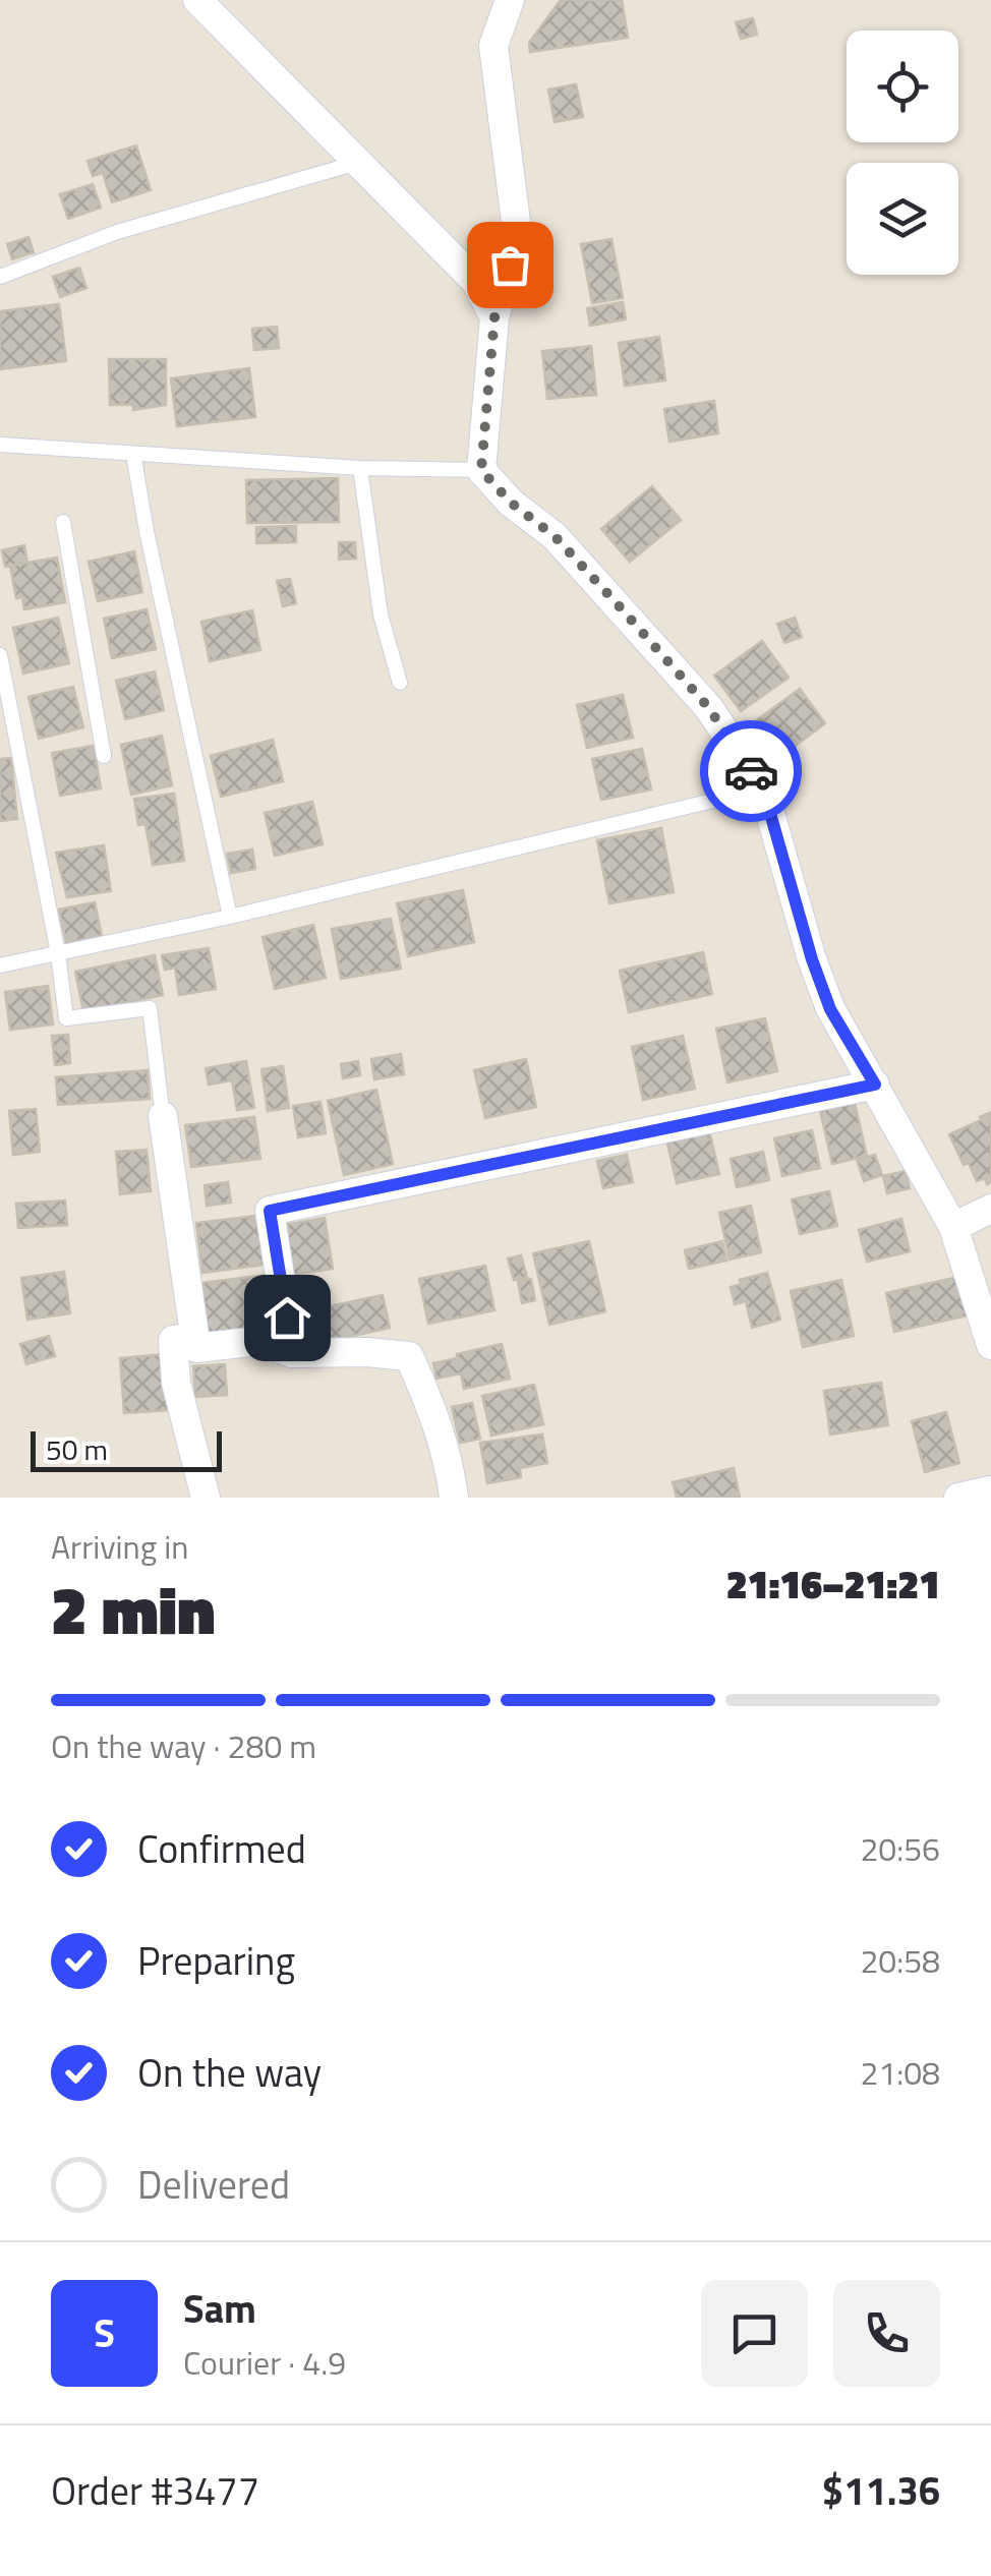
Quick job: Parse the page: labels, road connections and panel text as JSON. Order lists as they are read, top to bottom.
{
  "scale_bar": "50 m",
  "page": {
    "scale": "50 m",
    "heading": ["2 min", "Arriving in", "21:16–21:21"],
    "panel": [
      "Sam",
      "Courier · 4.9",
      "Order #3477",
      "$11.36"
    ],
    "bar": "On the way · 280 m",
    "list": [
      ["Confirmed", "20:56"],
      ["Preparing", "20:58"],
      ["On the way", "21:08"],
      "Delivered"
    ],
    "round": "S"
  }
}
